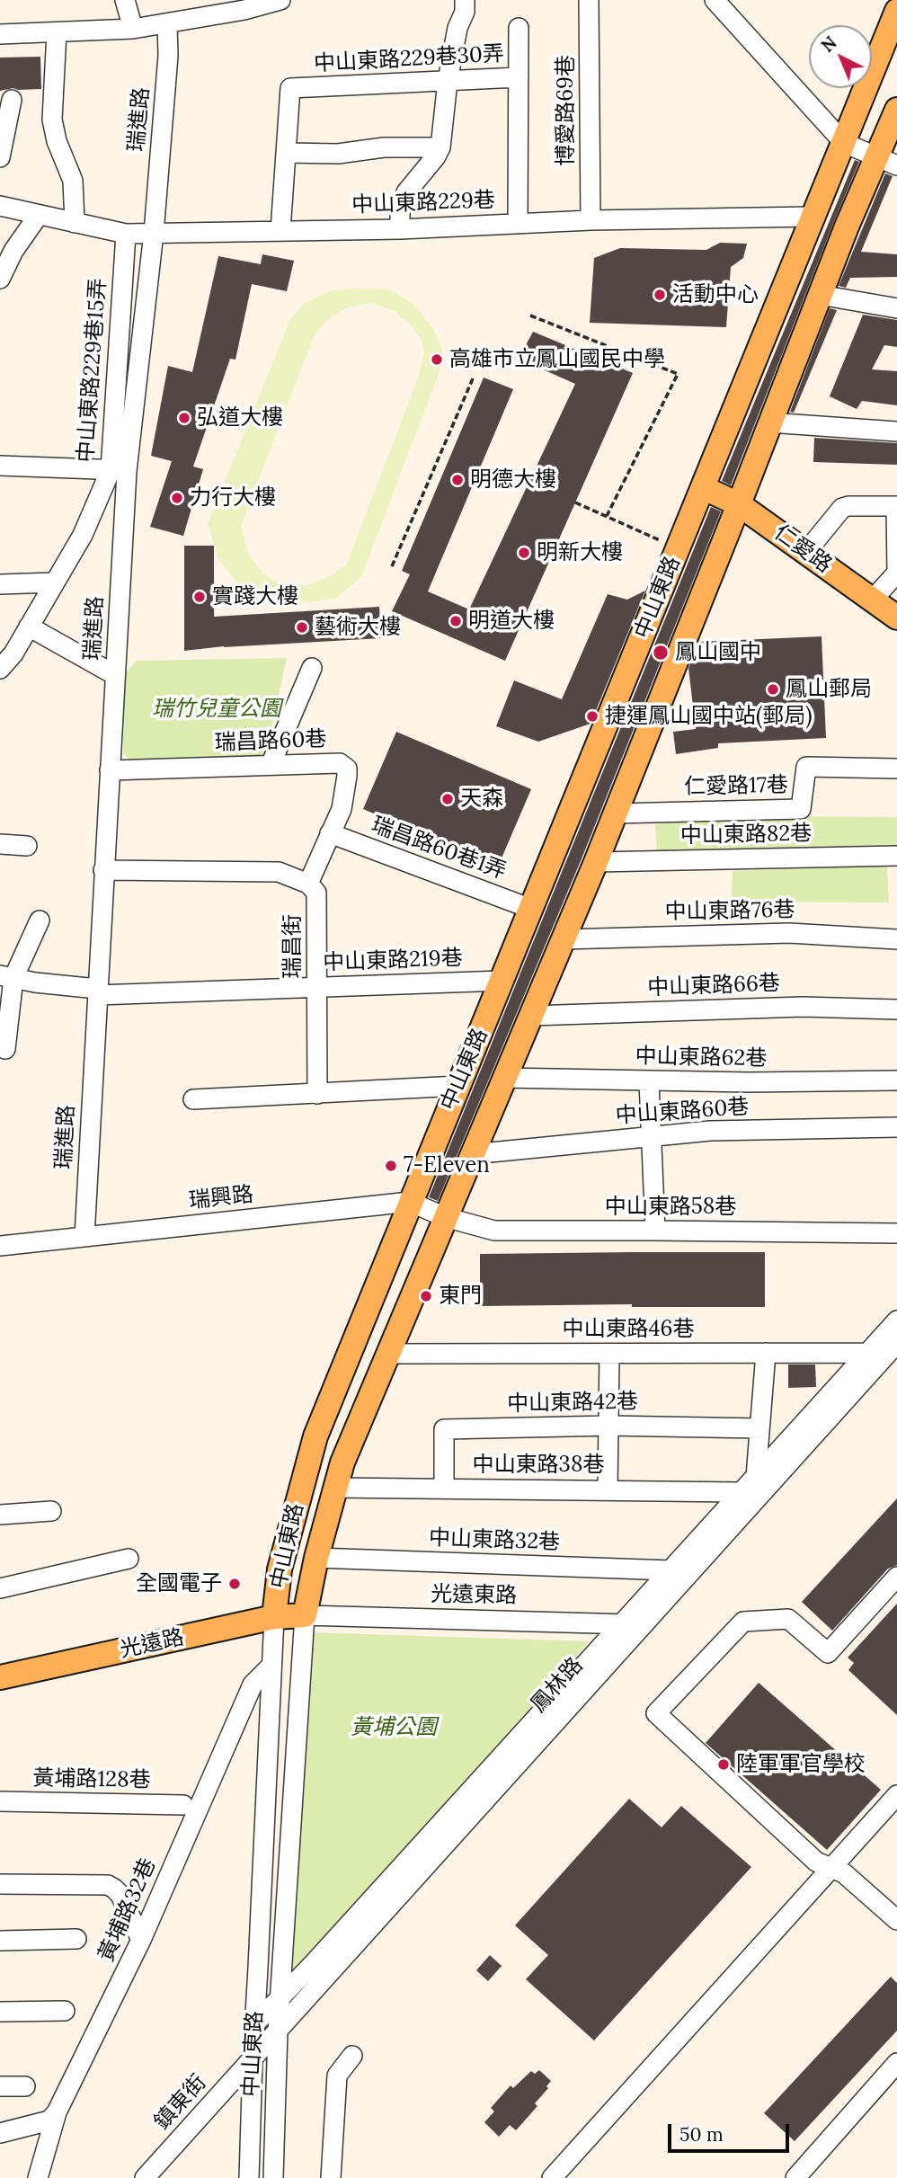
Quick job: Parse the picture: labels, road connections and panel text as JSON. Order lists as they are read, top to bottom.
{
  "streets": {
    "main road": ["仁愛路", "中山東路", "光遠路"],
    "street": [
      "中山東路229巷30弄",
      "博愛路69巷",
      "瑞進路",
      "中山東路229巷",
      "中山東路229巷15弄",
      "瑞昌路60巷",
      "仁愛路17巷",
      "中山東路82巷",
      "瑞昌路60巷1弄",
      "中山東路76巷",
      "瑞昌街",
      "中山東路219巷",
      "中山東路66巷",
      "中山東路62巷",
      "中山東路60巷",
      "瑞興路",
      "中山東路58巷",
      "中山東路46巷",
      "中山東路42巷",
      "中山東路38巷",
      "中山東路32巷",
      "光遠東路",
      "鳳林路",
      "黃埔路128巷",
      "黃埔路32巷",
      "鎮東街"
    ]
  },
  "crossings": [
    ["中山東路229巷30弄", "中山東路229巷"],
    ["博愛路69巷", "中山東路229巷"],
    ["瑞進路", "中山東路229巷"],
    ["瑞進路", "中山東路229巷15弄"],
    ["瑞進路", "瑞昌路60巷"],
    ["瑞進路", "瑞昌街"],
    ["瑞進路", "中山東路219巷"],
    ["瑞進路", "瑞興路"],
    ["中山東路229巷", "中山東路229巷15弄"],
    ["中山東路229巷", "中山東路"],
    ["仁愛路", "中山東路"],
    ["中山東路", "仁愛路17巷"],
    ["中山東路", "中山東路82巷"],
    ["中山東路", "瑞昌路60巷1弄"],
    ["中山東路", "中山東路76巷"],
    ["中山東路", "中山東路219巷"],
    ["中山東路", "中山東路66巷"],
    ["中山東路", "中山東路62巷"],
    ["中山東路", "中山東路60巷"],
    ["中山東路", "瑞興路"],
    ["中山東路", "中山東路58巷"],
    ["中山東路", "中山東路46巷"],
    ["中山東路", "中山東路38巷"],
    ["中山東路", "中山東路32巷"],
    ["中山東路", "光遠東路"],
    ["中山東路", "光遠路"],
    ["中山東路", "鳳林路"],
    ["中山東路", "黃埔路32巷"],
    ["中山東路", "鎮東街"],
    ["瑞昌路60巷", "瑞昌路60巷1弄"],
    ["瑞昌路60巷", "瑞昌街"],
    ["瑞昌街", "中山東路219巷"],
    ["瑞興路", "中山東路58巷"],
    ["中山東路46巷", "鳳林路"],
    ["中山東路42巷", "中山東路38巷"],
    ["中山東路38巷", "鳳林路"],
    ["中山東路32巷", "鳳林路"],
    ["光遠東路", "光遠路"],
    ["光遠東路", "鳳林路"],
    ["鳳林路", "鎮東街"]
  ],
  "parks": ["瑞竹兒童公園", "黃埔公園"],
  "places": [
    "活動中心",
    "高雄市立鳳山國民中學",
    "弘道大樓",
    "明德大樓",
    "力行大樓",
    "明新大樓",
    "實踐大樓",
    "明道大樓",
    "藝術大樓",
    "鳳山國中",
    "鳳山郵局",
    "捷運鳳山國中站(郵局)",
    "天森",
    "7-Eleven",
    "東門",
    "全國電子",
    "陸軍軍官學校"
  ],
  "scale_bar": "50 m",
  "north": "top left"
}
